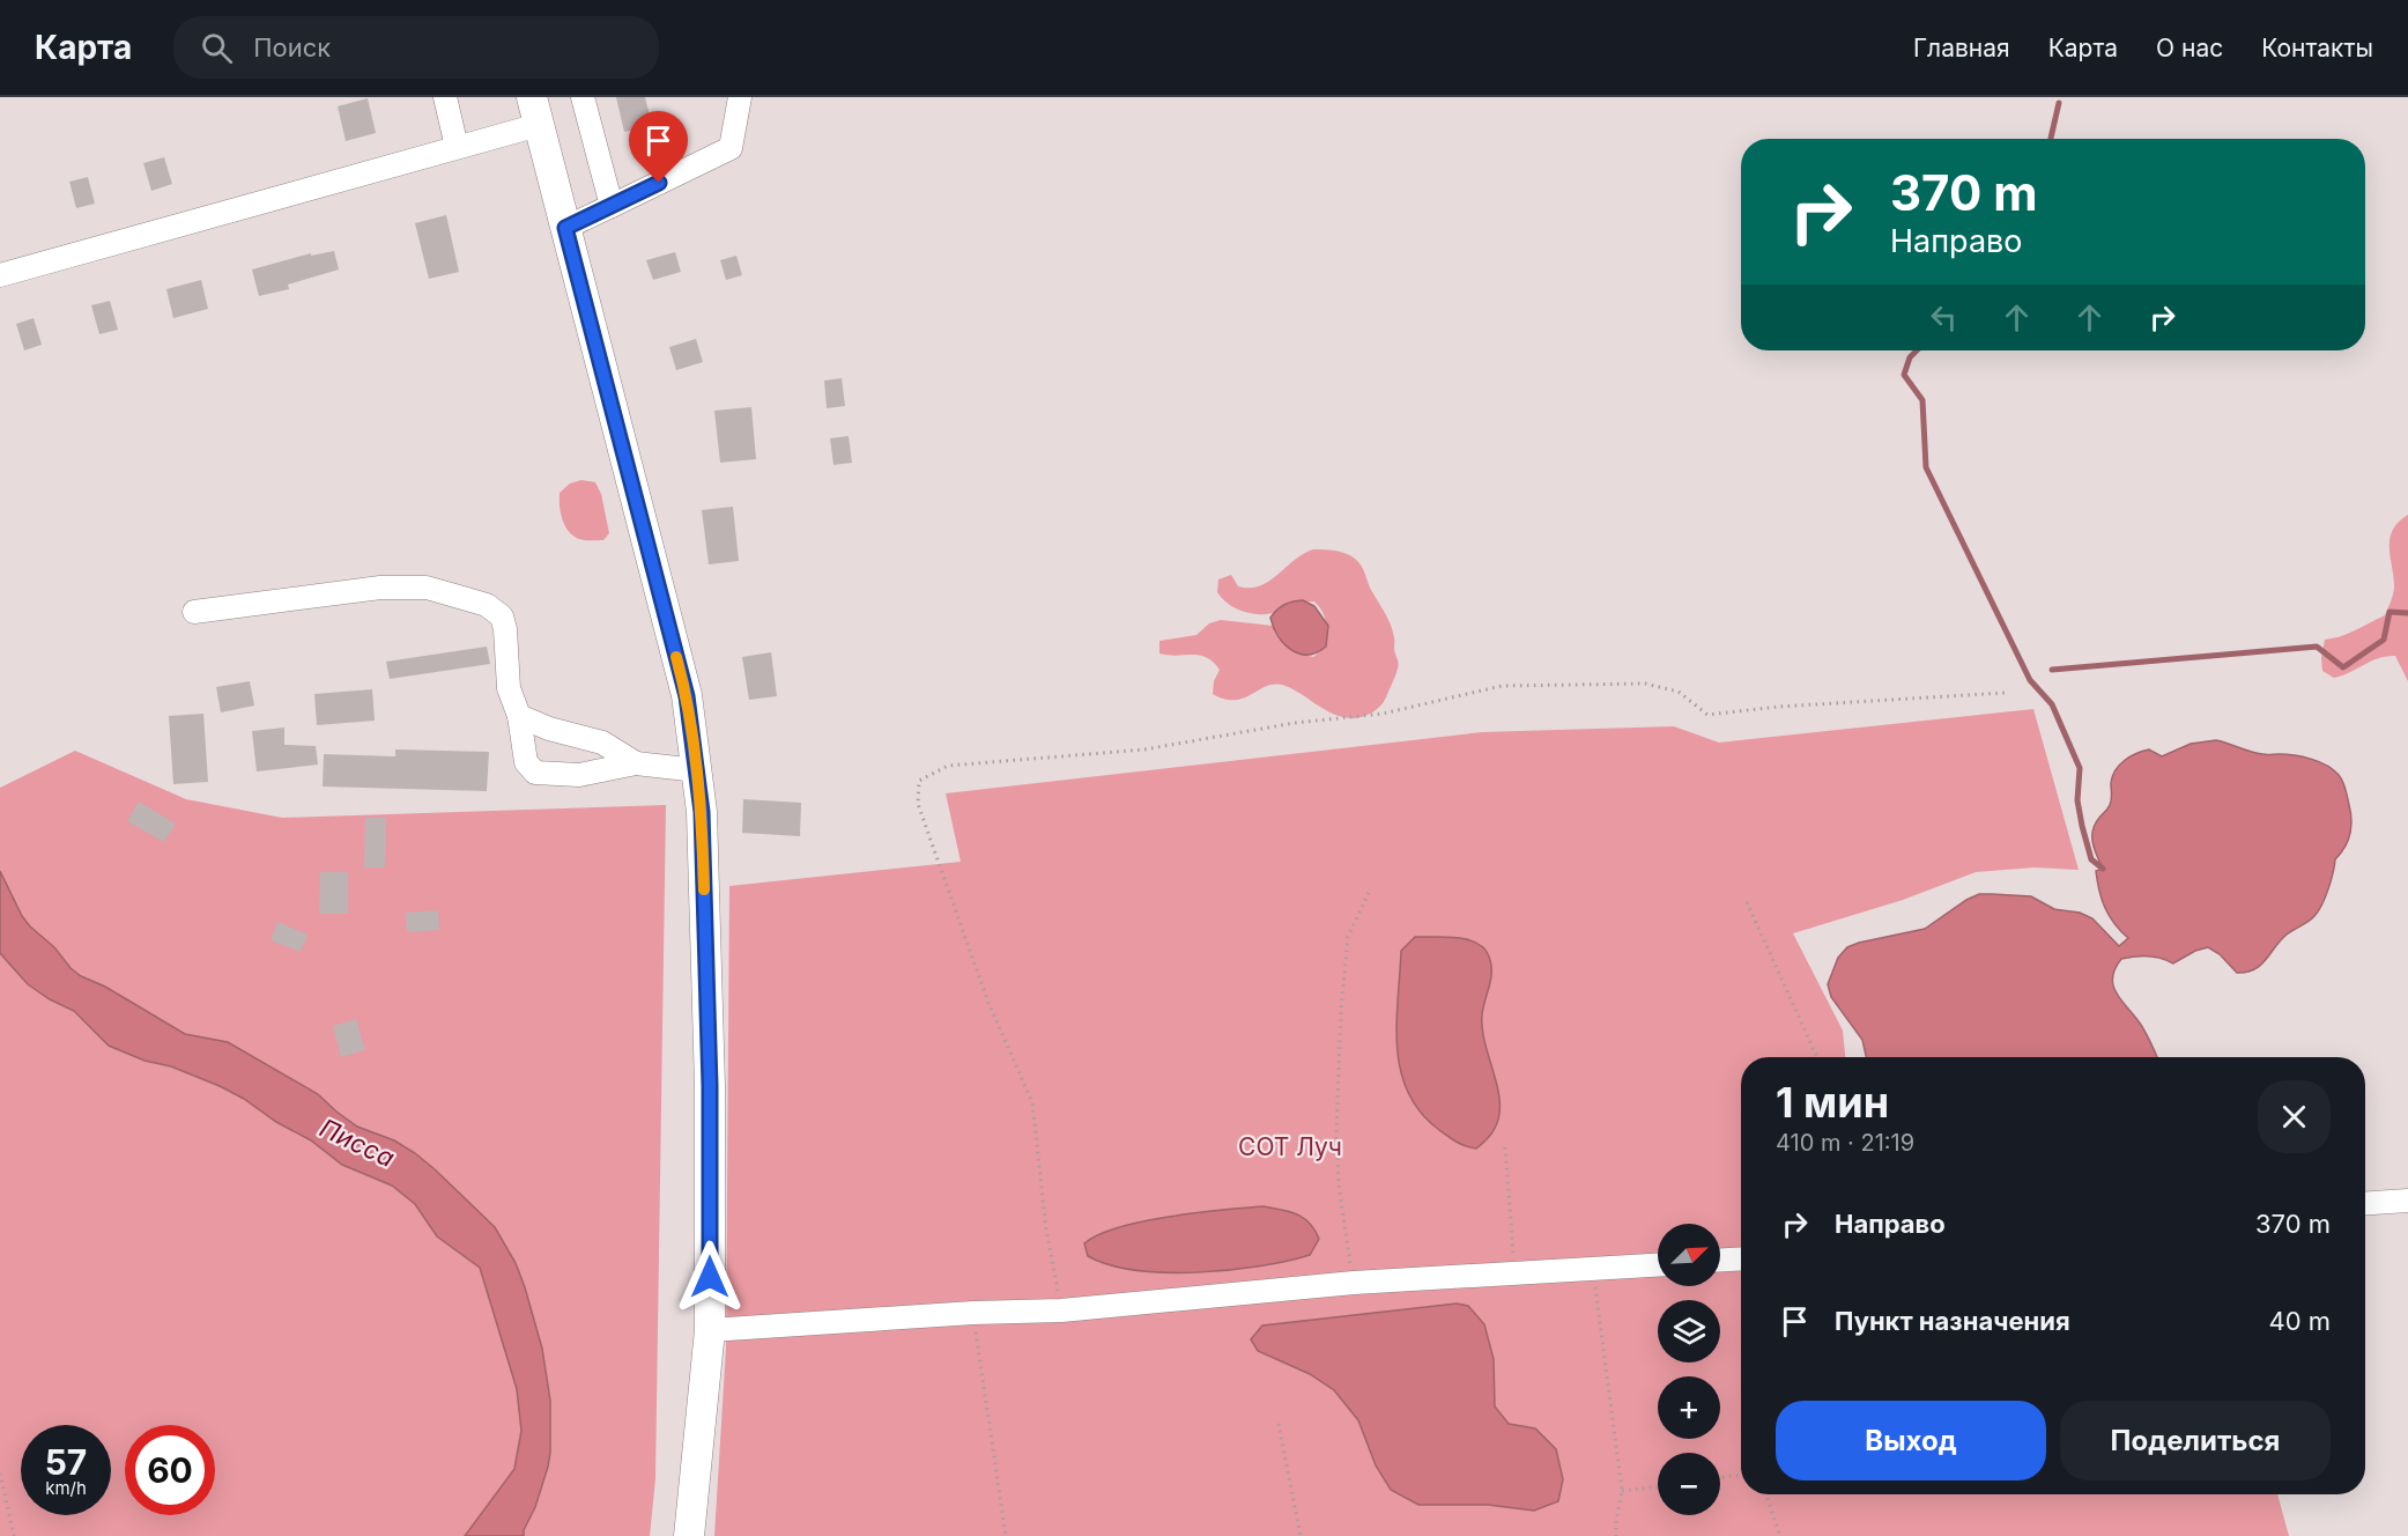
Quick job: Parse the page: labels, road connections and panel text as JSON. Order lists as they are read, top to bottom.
{
  "water": ["Писса"],
  "parks": ["СОТ Луч"],
  "north": "top right",
  "page": {
    "header": "Карта",
    "search": "Поиск",
    "nav": [
      "Главная",
      "Карта",
      "О нас",
      "Контакты"
    ],
    "turn": ["370 m", "Направо"],
    "heading": ["1 мин", "410 m · 21:19"],
    "list": [
      {
        "name": "Направо",
        "value": "370 m"
      },
      {
        "name": "Пункт назначения",
        "value": "40 m"
      }
    ],
    "map_buttons": ["+", "−"],
    "buttons": ["Выход", "Поделиться"],
    "speed": "57 km/h",
    "limit": "60"
  }
}
